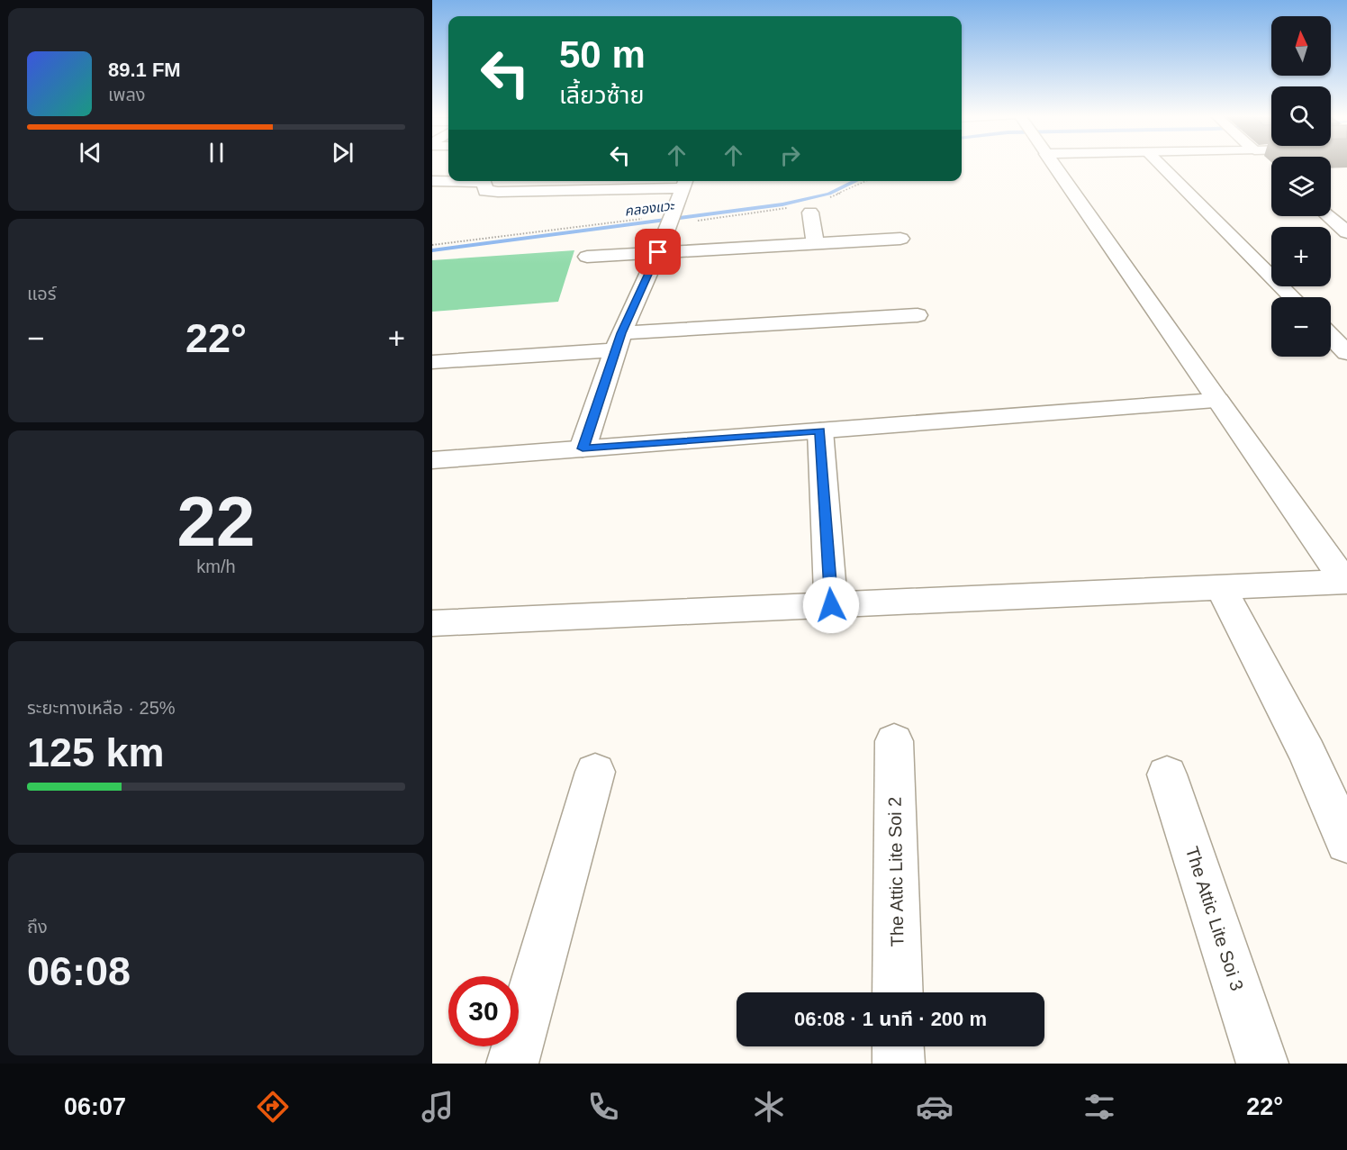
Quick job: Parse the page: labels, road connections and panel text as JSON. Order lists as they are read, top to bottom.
{
  "streets": {
    "street": ["The Attic Lite Soi 2", "The Attic Lite Soi 3"]
  },
  "water": ["คลองแวะ"],
  "north": "top",
  "page": {
    "map_buttons": ["+", "−"],
    "turn": ["50 m", "เลี้ยวซ้าย"],
    "song": ["89.1 FM", "เพลง"],
    "tile": [
      "แอร์",
      ["22", "km/h"],
      ["ระยะทางเหลือ · 25%", "125 km"],
      ["ถึง", "06:08"]
    ],
    "heat": ["−", "22°", "+"],
    "limit": "30",
    "trip": "06:08 · 1 นาที · 200 m",
    "tabs": ["06:07", "22°"]
  }
}
